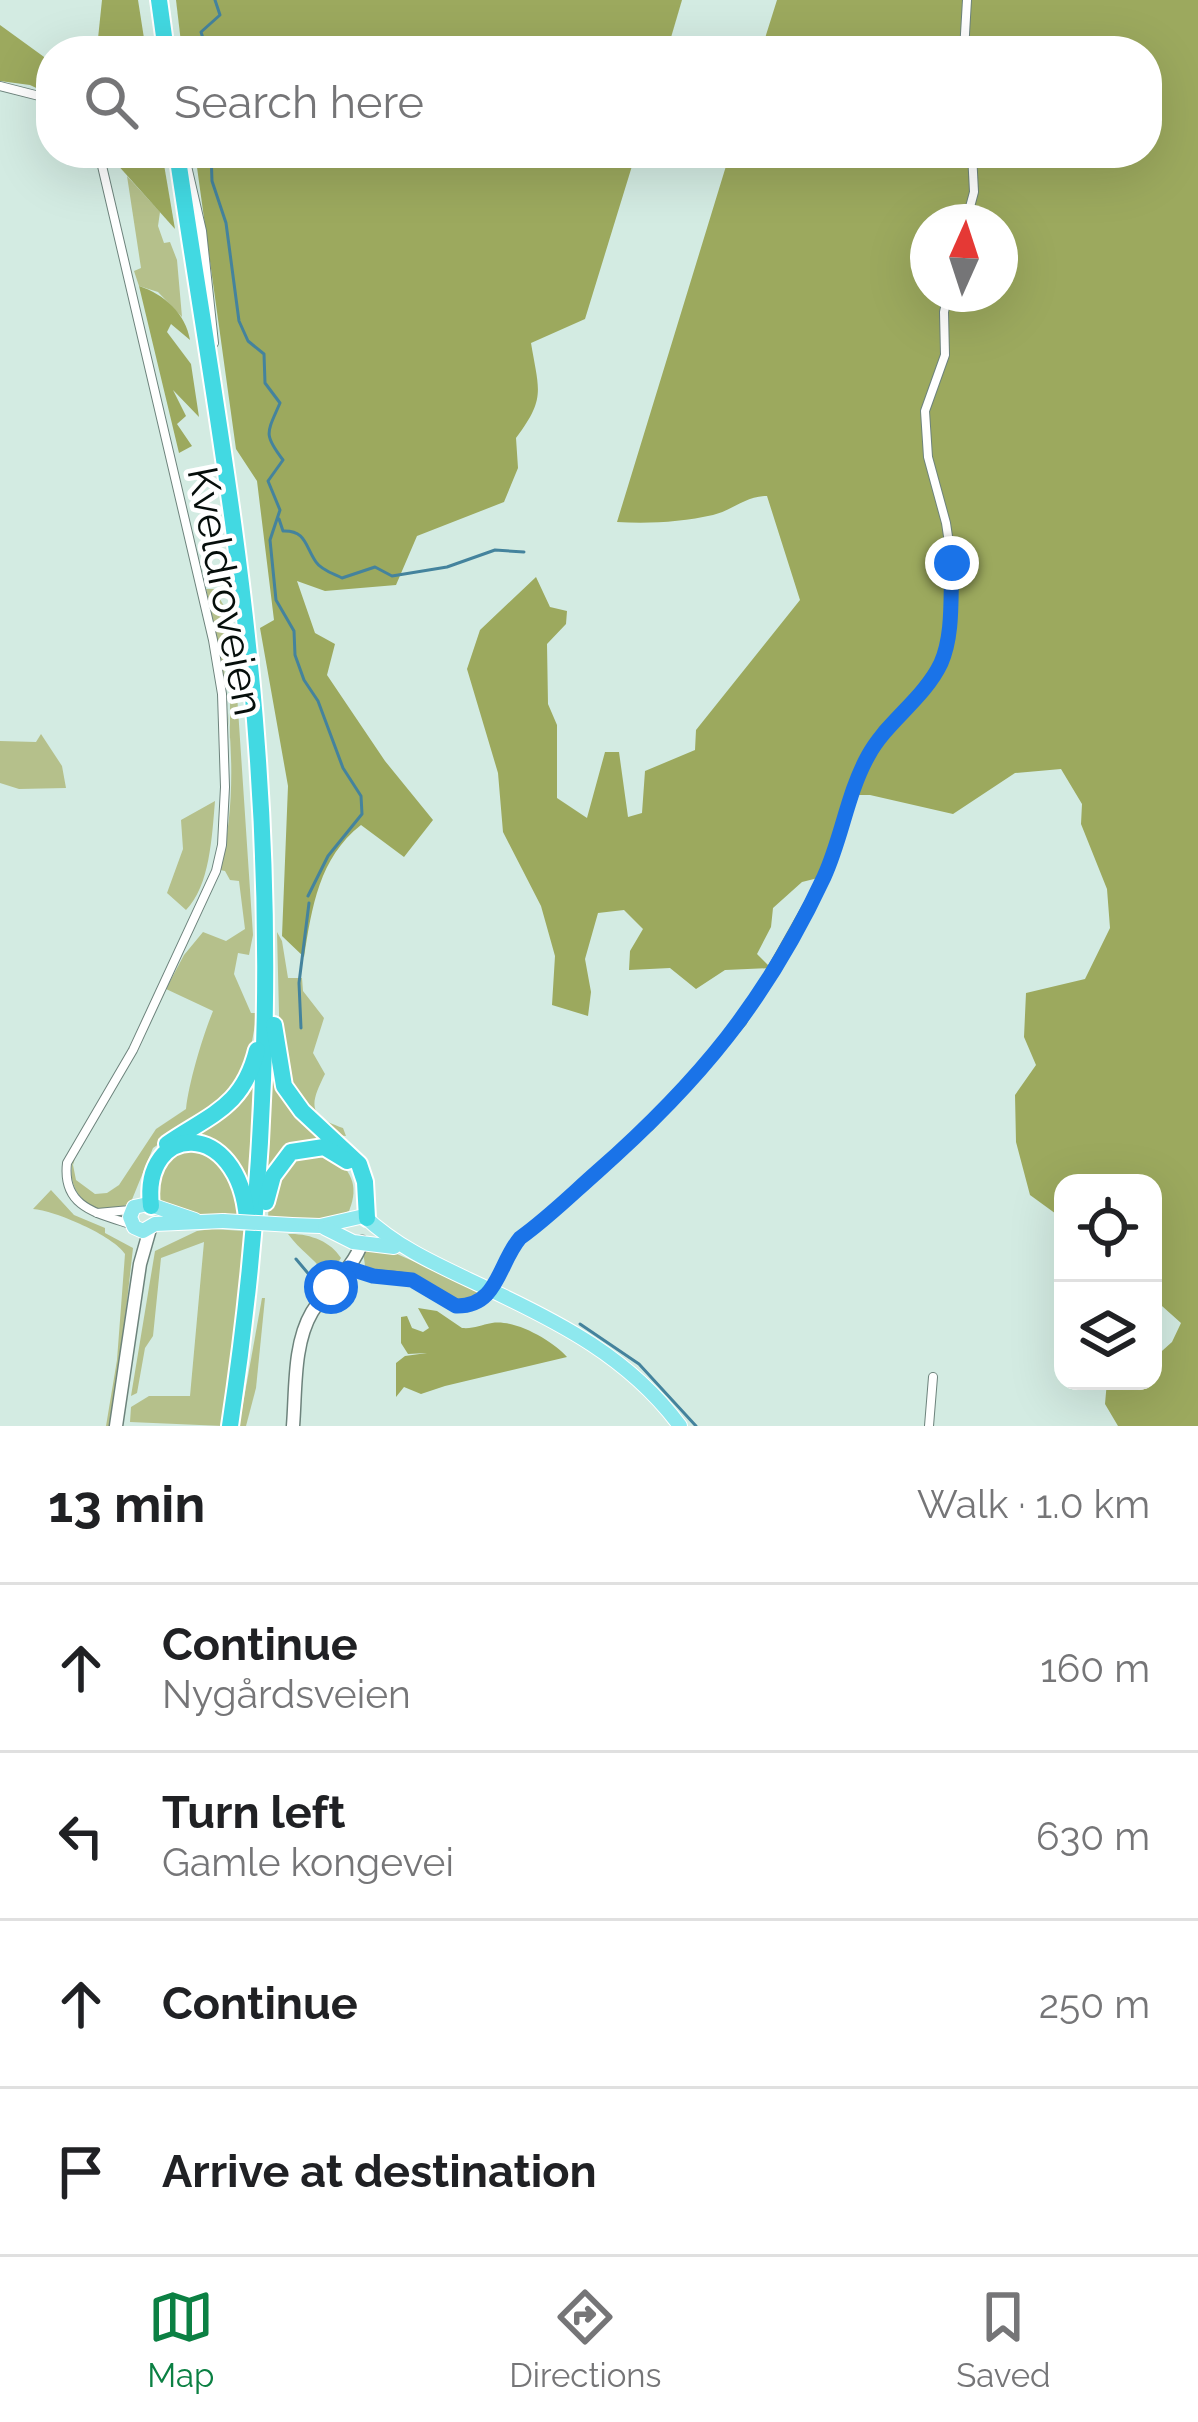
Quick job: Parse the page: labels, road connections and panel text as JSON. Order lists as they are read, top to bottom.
{
  "streets": {
    "street": ["Kveldroveien"]
  },
  "north": "top",
  "page": {
    "search": "Search here",
    "heading": ["13 min", "Walk · 1.0 km"],
    "list": [
      ["Continue", "Nygårdsveien", "160 m"],
      ["Turn left", "Gamle kongevei", "630 m"],
      ["Continue", "250 m"],
      "Arrive at destination"
    ],
    "nav": ["Map", "Directions", "Saved"]
  }
}
